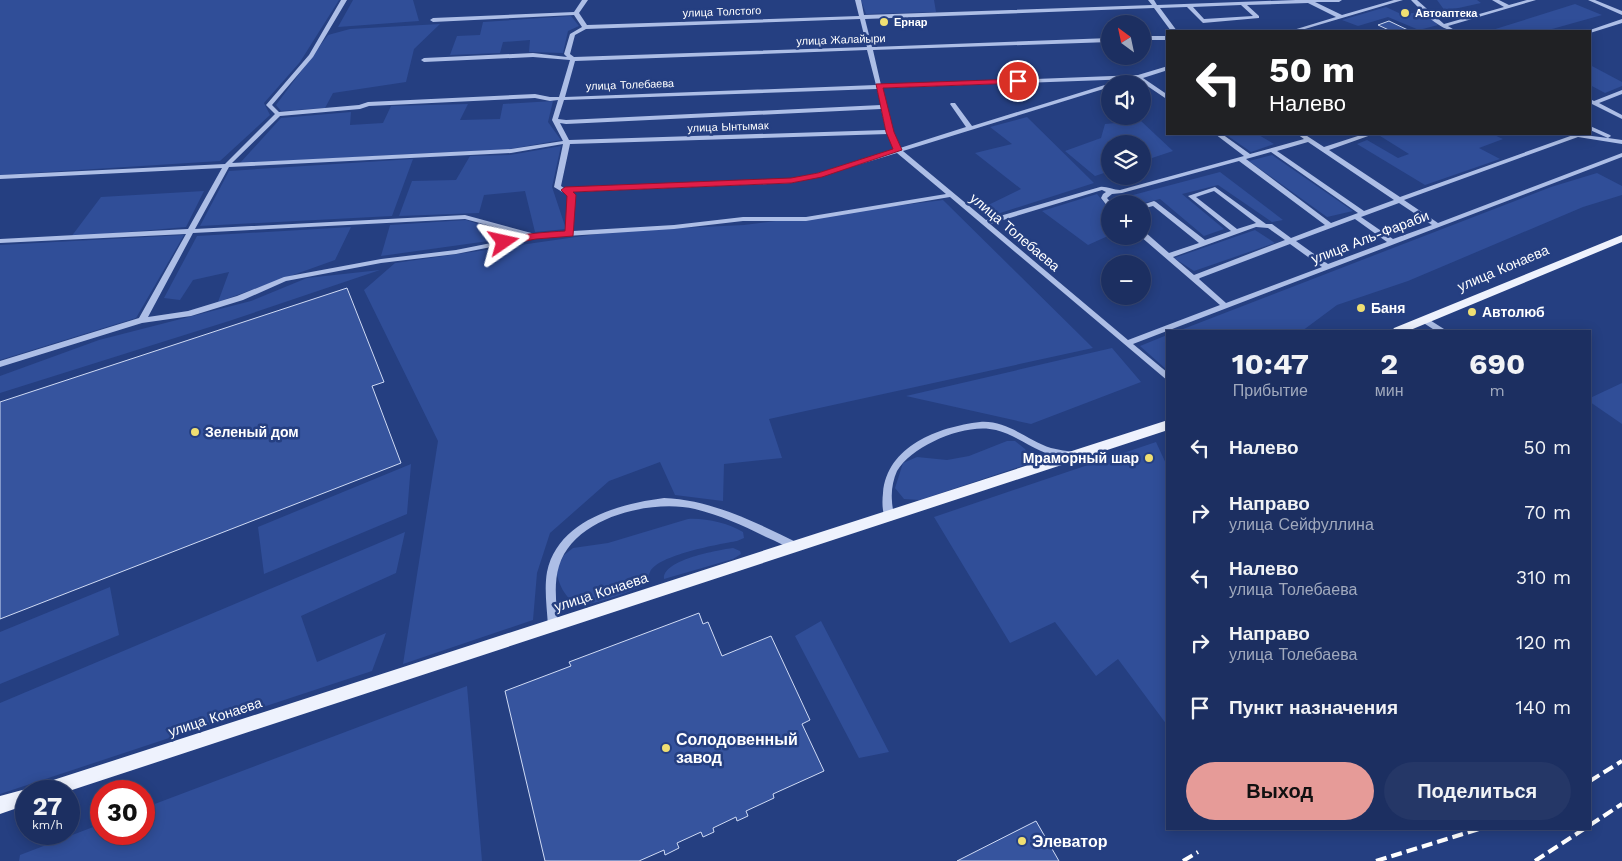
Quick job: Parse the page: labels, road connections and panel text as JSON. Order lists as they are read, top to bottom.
{
  "streets": {
    "main road": ["улица Конаева"],
    "street": [
      "улица Толстого",
      "улица Жалайыри",
      "улица Толебаева",
      "улица Ынтымак",
      "улица Аль-Фараби"
    ]
  },
  "crossings": [
    ["улица Толстого", "улица Толебаева"],
    ["улица Жалайыри", "улица Толебаева"],
    ["улица Толебаева", "улица Ынтымак"],
    ["улица Толебаева", "улица Аль-Фараби"]
  ],
  "places": [
    "Автоаптека",
    "Ернар",
    "Баня",
    "Автолюб",
    "Зеленый дом",
    "Мраморный шар",
    "Солодовенный завод",
    "Элеватор"
  ],
  "north": "top left",
  "page": {
    "map_buttons": ["+", "−"],
    "turn": ["50 m", "Налево"],
    "eta": [
      "10:47",
      "Прибытие",
      "2",
      "мин",
      "690",
      "m"
    ],
    "list": [
      {
        "name": "Налево",
        "value": "50 m"
      },
      {
        "name": "Направо",
        "note": "улица Сейфуллина",
        "value": "70 m"
      },
      {
        "name": "Налево",
        "note": "улица Толебаева",
        "value": "310 m"
      },
      {
        "name": "Направо",
        "note": "улица Толебаева",
        "value": "120 m"
      },
      {
        "name": "Пункт назначения",
        "value": "140 m"
      }
    ],
    "buttons": ["Выход", "Поделиться"],
    "speed": "27 km/h",
    "limit": "30"
  }
}
